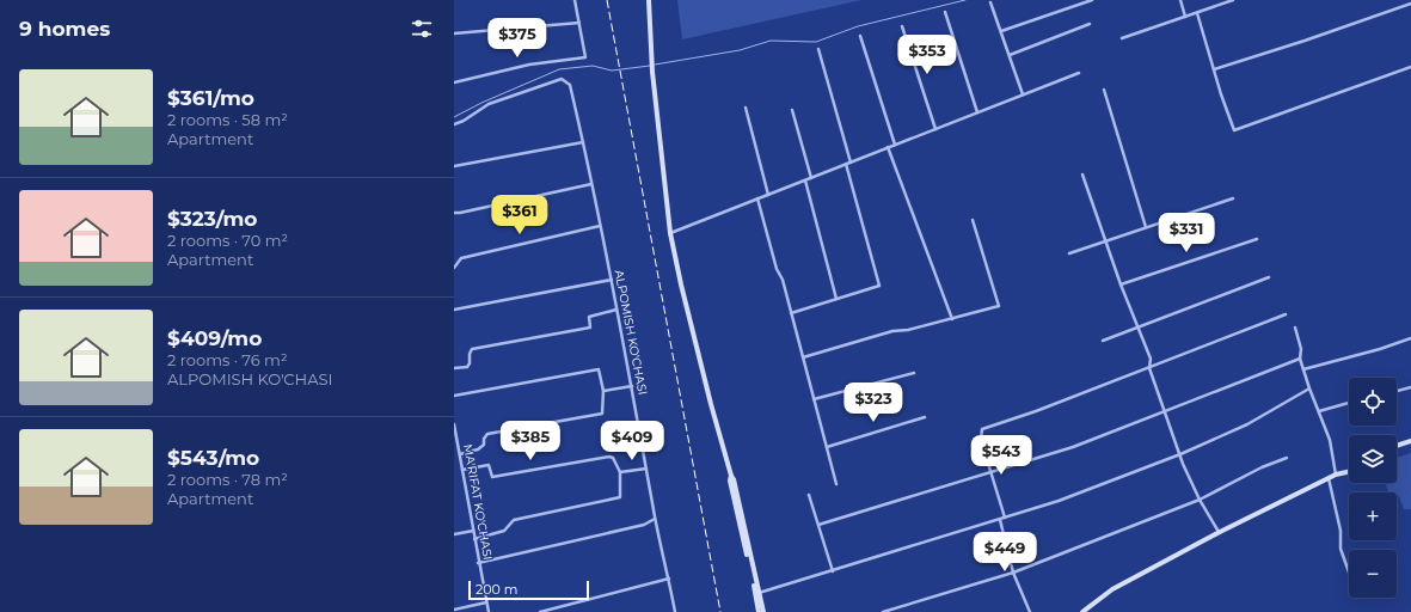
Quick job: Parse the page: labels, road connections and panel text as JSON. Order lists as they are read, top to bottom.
{
  "streets": {
    "street": ["ALPOMISH KO'CHASI", "MA'RIFAT KO'CHASI"]
  },
  "scale_bar": "200 m",
  "page": {
    "heading": "9 homes",
    "price": [
      "$375",
      "$353",
      "$361",
      "$331",
      "$323",
      "$385",
      "$409",
      "$543",
      "$449"
    ],
    "list": [
      {
        "name": "$361/mo",
        "note": "2 rooms · 58 m² · Apartment"
      },
      {
        "name": "$323/mo",
        "note": "2 rooms · 70 m² · Apartment"
      },
      {
        "name": "$409/mo",
        "note": "2 rooms · 76 m² · ALPOMISH KO'CHASI"
      },
      {
        "name": "$543/mo",
        "note": "2 rooms · 78 m² · Apartment"
      }
    ],
    "map_buttons": ["+", "−"],
    "scale": "200 m"
  }
}
